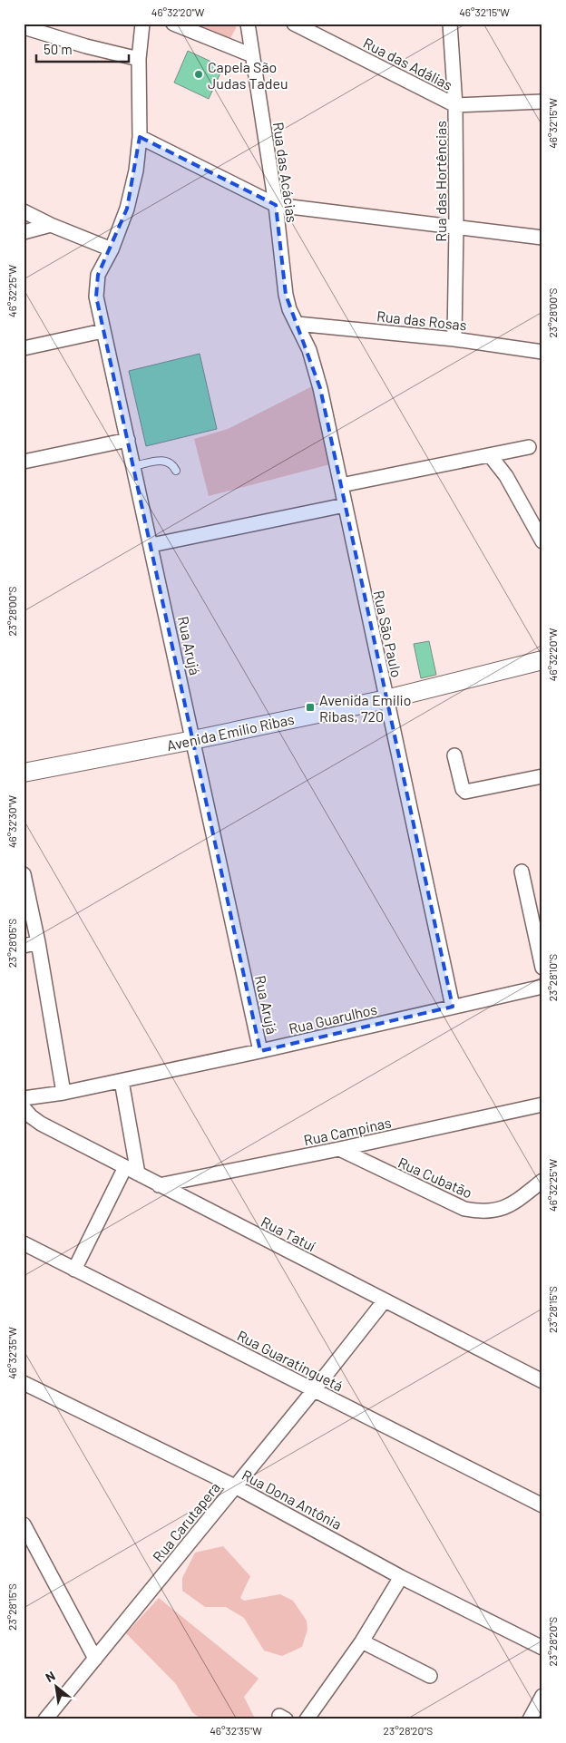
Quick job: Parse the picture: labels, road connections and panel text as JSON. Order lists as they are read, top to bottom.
{
  "streets": {
    "main road": ["Avenida Emilio Ribas"],
    "street": [
      "Rua das Adálias",
      "Rua das Acácias",
      "Rua das Hortências",
      "Rua das Rosas",
      "Rua São Paulo",
      "Rua Arujá",
      "Rua Guarulhos",
      "Rua Campinas",
      "Rua Cubatão",
      "Rua Tatuí",
      "Rua Guaratinguetá",
      "Rua Dona Antônia",
      "Rua Carutapera"
    ]
  },
  "crossings": [
    ["Rua das Adálias", "Rua das Hortências"],
    ["Rua das Acácias", "Rua das Rosas"],
    ["Rua das Acácias", "Rua São Paulo"],
    ["Rua das Hortências", "Rua das Rosas"],
    ["Rua das Rosas", "Rua São Paulo"],
    ["Rua São Paulo", "Avenida Emilio Ribas"],
    ["Rua São Paulo", "Rua Guarulhos"],
    ["Rua Arujá", "Avenida Emilio Ribas"],
    ["Rua Arujá", "Rua Guarulhos"],
    ["Rua Campinas", "Rua Cubatão"],
    ["Rua Campinas", "Rua Tatuí"],
    ["Rua Tatuí", "Rua Carutapera"],
    ["Rua Guaratinguetá", "Rua Carutapera"],
    ["Rua Dona Antônia", "Rua Carutapera"]
  ],
  "places": {
    "other": ["Capela São Judas Tadeu"],
    "transit": ["Avenida Emilio Ribas, 720"]
  },
  "scale_bar": "50 m",
  "north": "top left",
  "coordinates": [
    "46°32'20\"W",
    "46°32'15\"W",
    "46°32'25\"W",
    "23°28'00\"S",
    "46°32'30\"W",
    "23°28'05\"S",
    "23°28'10\"S",
    "23°28'15\"S",
    "46°32'35\"W",
    "23°28'20\"S"
  ]
}
